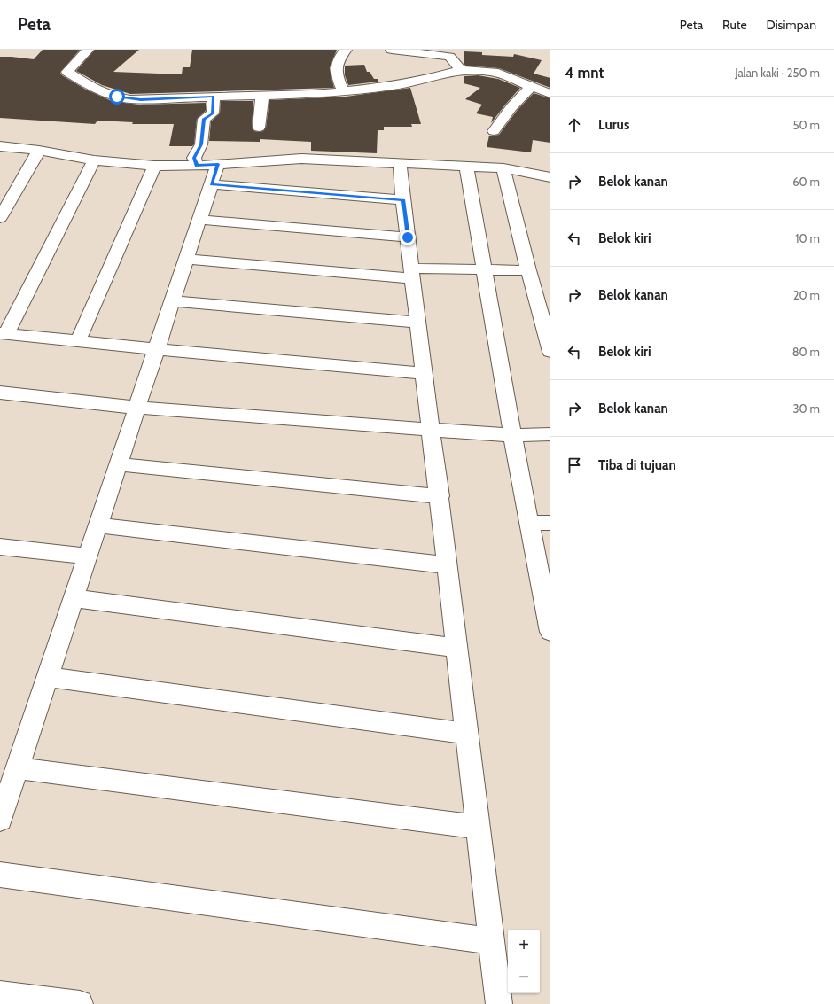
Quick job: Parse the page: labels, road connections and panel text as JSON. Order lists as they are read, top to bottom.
{
  "page": {
    "header": "Peta",
    "nav": ["Peta", "Rute", "Disimpan"],
    "heading": ["4 mnt", "Jalan kaki · 250 m"],
    "list": [
      ["Lurus", "50 m"],
      ["Belok kanan", "60 m"],
      ["Belok kiri", "10 m"],
      ["Belok kanan", "20 m"],
      ["Belok kiri", "80 m"],
      ["Belok kanan", "30 m"],
      "Tiba di tujuan"
    ],
    "map_buttons": ["+", "−"]
  }
}
